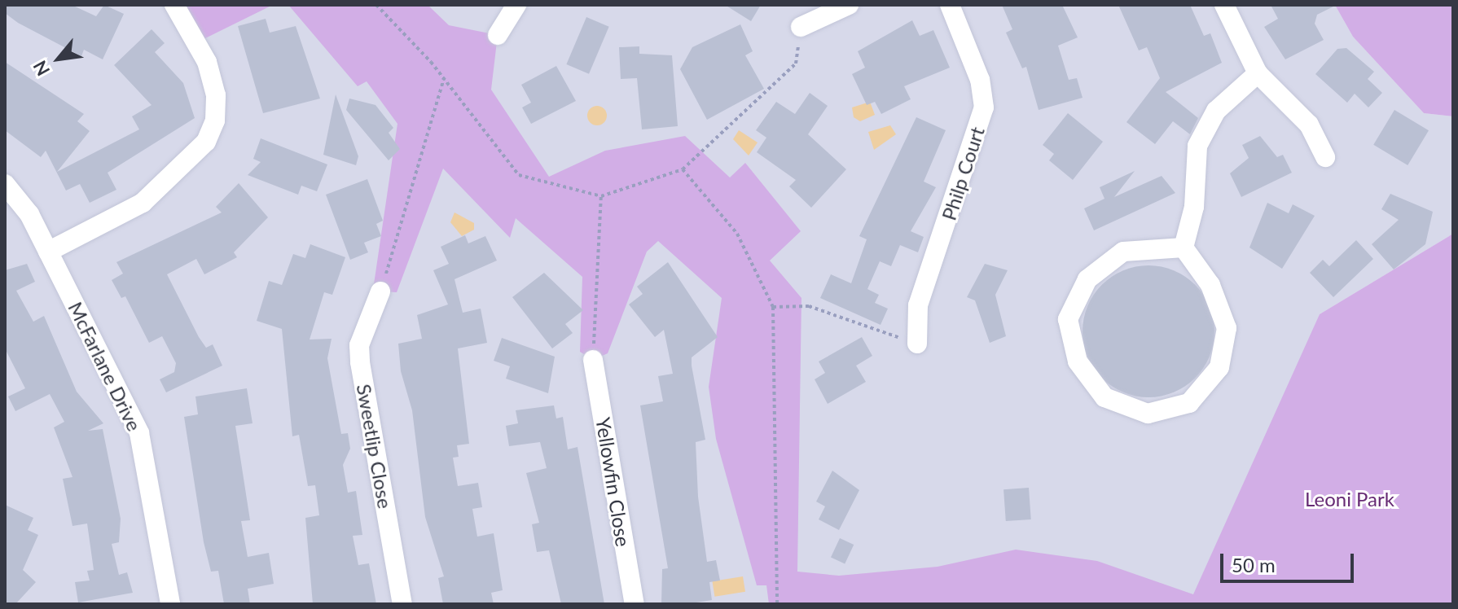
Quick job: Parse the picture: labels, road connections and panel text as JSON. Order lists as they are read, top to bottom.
{
  "streets": {
    "street": [
      "Philp Court",
      "McFarlane Drive",
      "Sweetlip Close",
      "Yellowfin Close"
    ]
  },
  "parks": ["Leoni Park"],
  "scale_bar": "50 m",
  "north": "bottom left"
}
